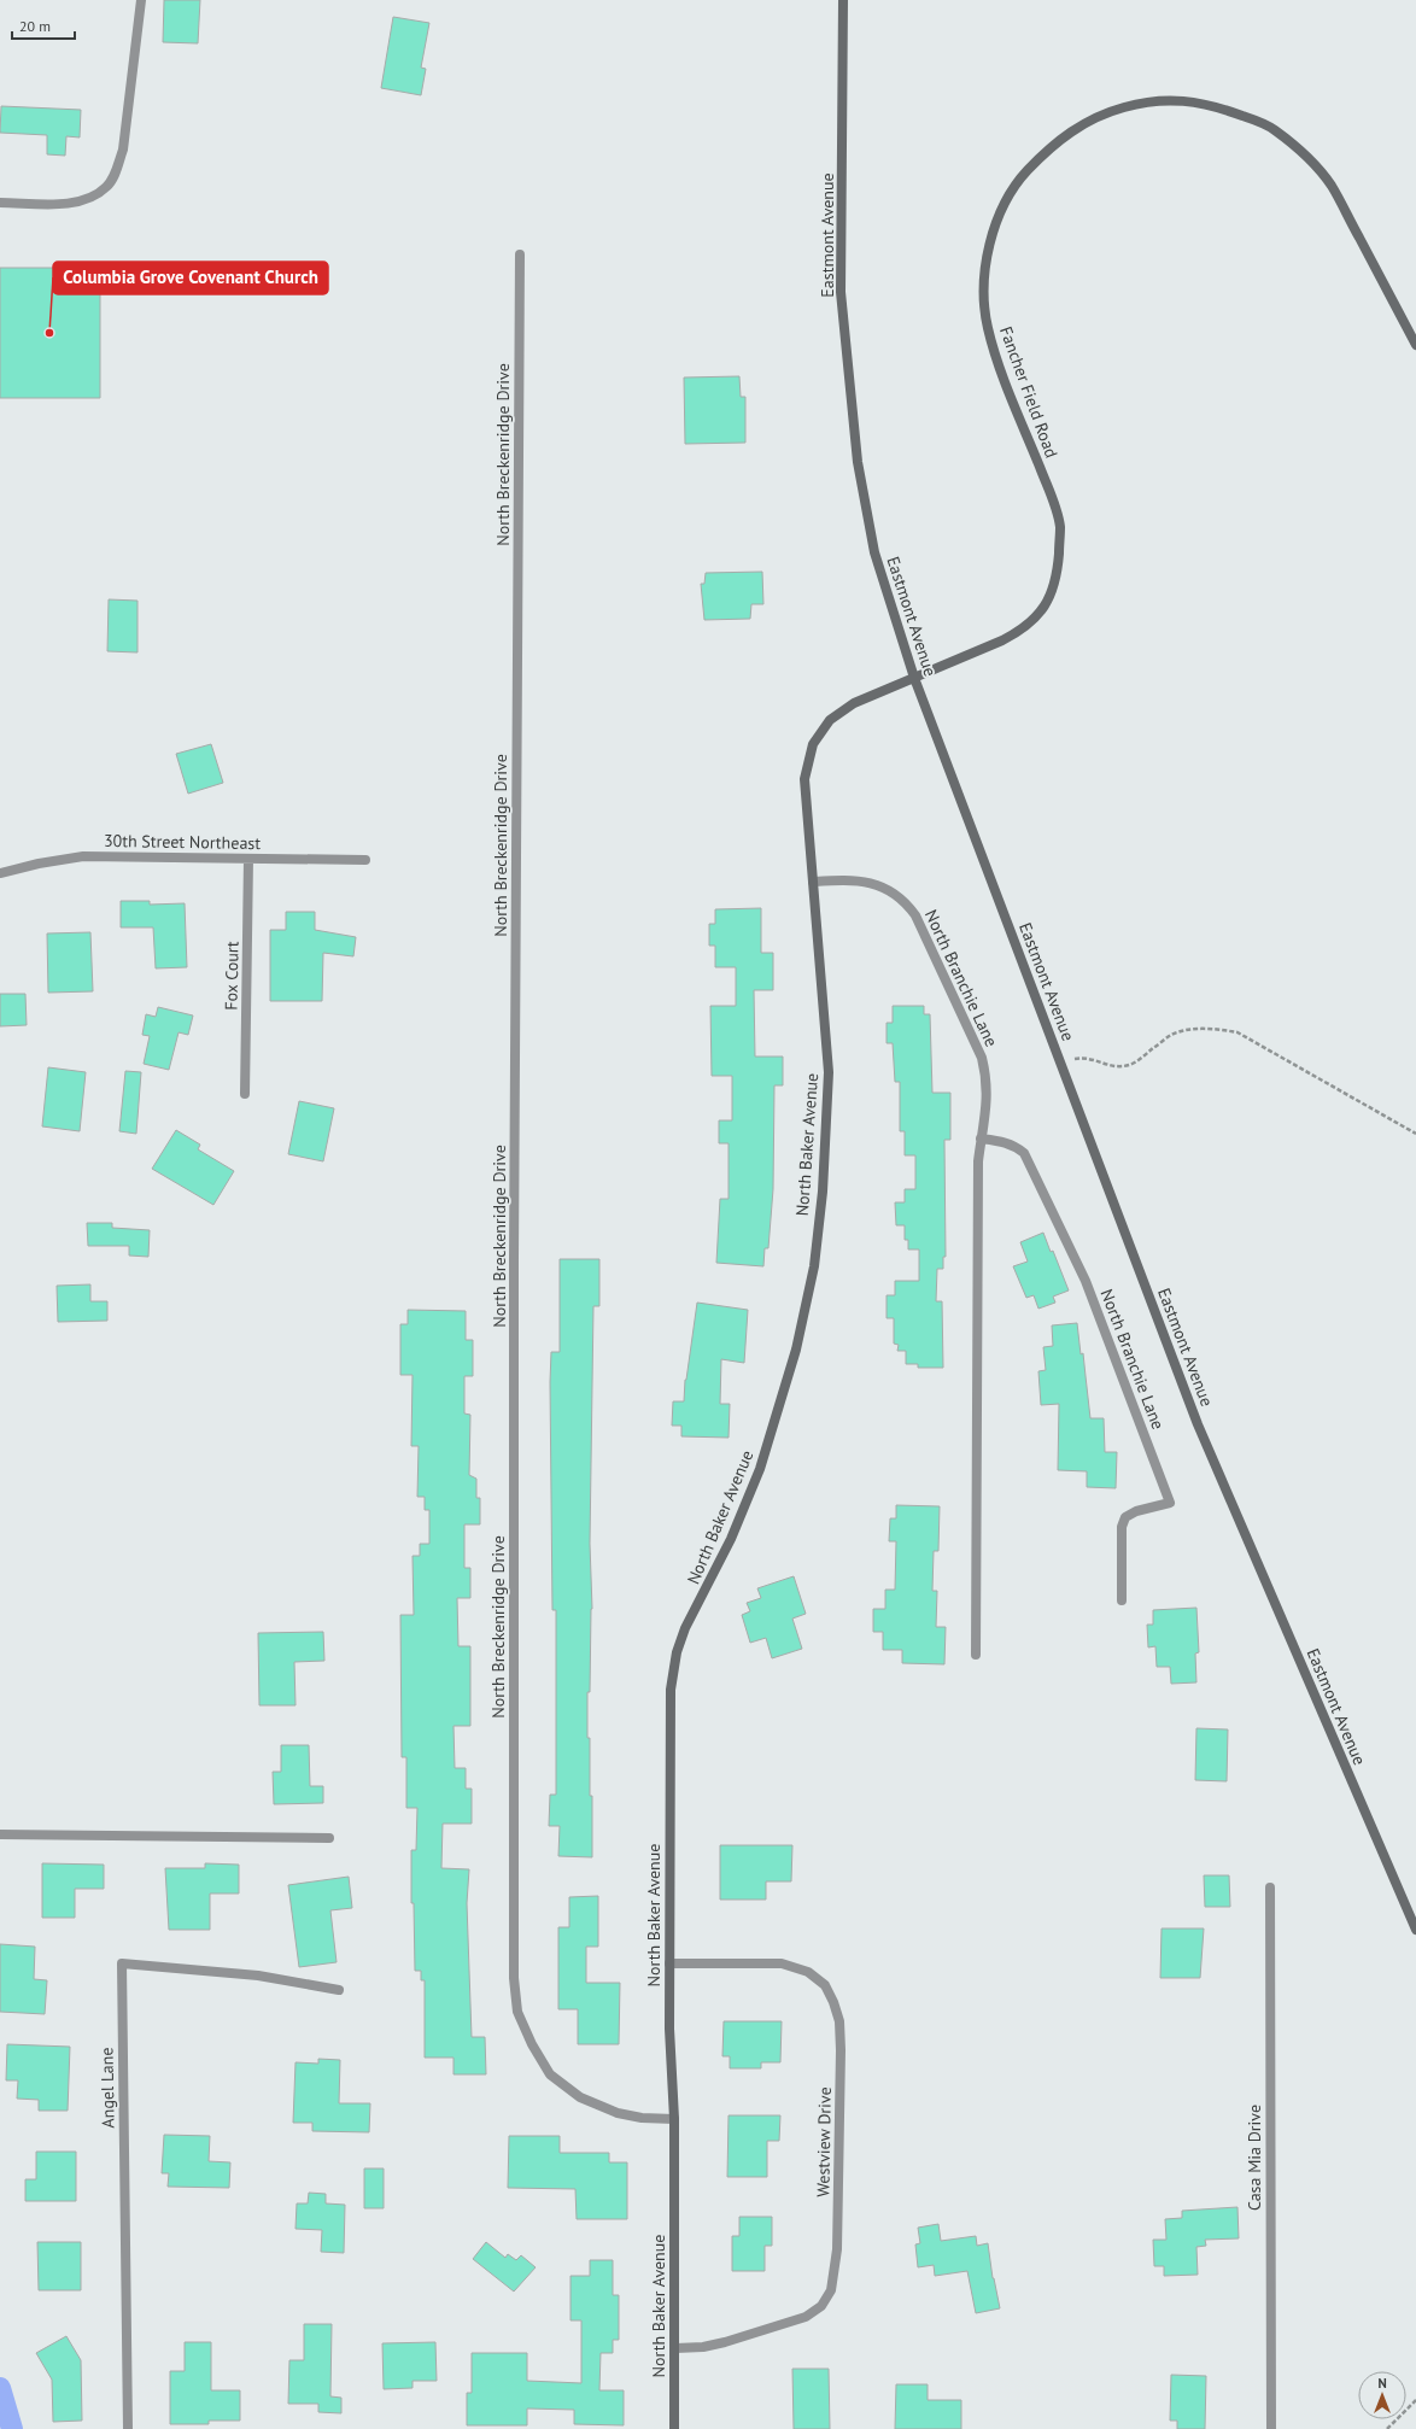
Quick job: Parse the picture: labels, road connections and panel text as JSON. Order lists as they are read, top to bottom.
{
  "streets": {
    "main road": ["Eastmont Avenue", "Fancher Field Road", "North Baker Avenue"],
    "street": [
      "North Breckenridge Drive",
      "30th Street Northeast",
      "Fox Court",
      "North Branchie Lane",
      "Angel Lane",
      "Westview Drive",
      "Casa Mia Drive"
    ]
  },
  "crossings": [
    ["Eastmont Avenue", "Fancher Field Road"],
    ["Eastmont Avenue", "North Baker Avenue"],
    ["Fancher Field Road", "North Baker Avenue"],
    ["North Breckenridge Drive", "North Baker Avenue"],
    ["30th Street Northeast", "Fox Court"],
    ["North Branchie Lane", "North Baker Avenue"],
    ["North Baker Avenue", "Westview Drive"]
  ],
  "places": ["Columbia Grove Covenant Church"],
  "scale_bar": "20 m",
  "north": "top"
}
